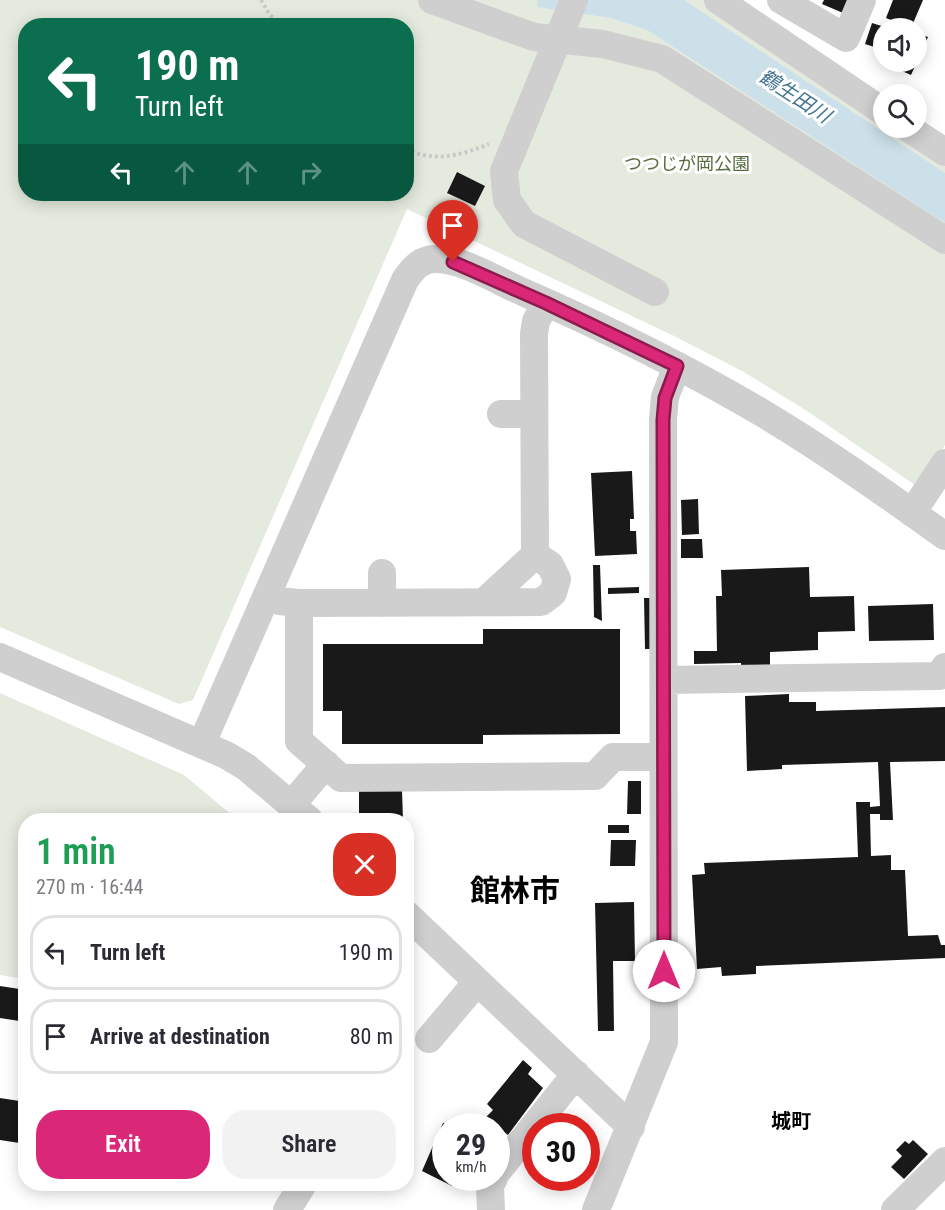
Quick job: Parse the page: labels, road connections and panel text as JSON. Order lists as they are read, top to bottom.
{
  "districts": ["館林市", "城町"],
  "water": ["鶴生田川"],
  "parks": ["つつじが岡公園"],
  "page": {
    "turn": ["190 m", "Turn left"],
    "heading": ["1 min", "270 m · 16:44"],
    "list": [
      {
        "name": "Turn left",
        "value": "190 m"
      },
      {
        "name": "Arrive at destination",
        "value": "80 m"
      }
    ],
    "buttons": ["Exit", "Share"],
    "speed": "29 km/h",
    "limit": "30"
  }
}
